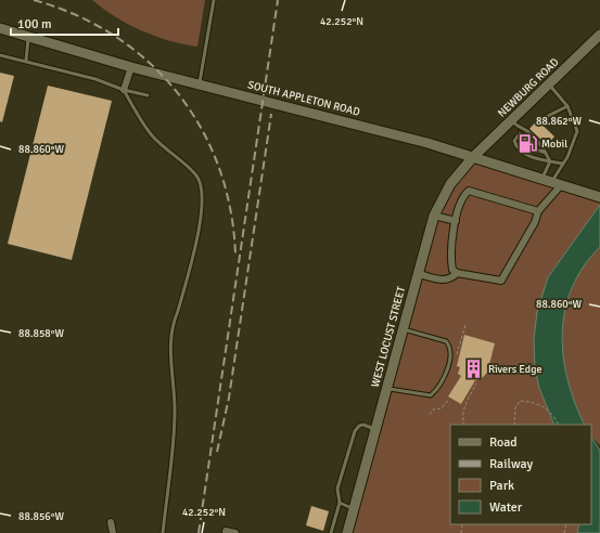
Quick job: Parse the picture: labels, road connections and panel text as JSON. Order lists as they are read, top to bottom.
{
  "streets": {
    "main road": ["NEWBURG ROAD", "SOUTH APPLETON ROAD", "WEST LOCUST STREET"]
  },
  "crossings": [
    ["NEWBURG ROAD", "SOUTH APPLETON ROAD"],
    ["NEWBURG ROAD", "WEST LOCUST STREET"],
    ["SOUTH APPLETON ROAD", "WEST LOCUST STREET"]
  ],
  "places": {
    "fuel station": ["Mobil"],
    "building": ["Rivers Edge"]
  },
  "legend": [
    "Road",
    "Railway",
    "Park",
    "Water"
  ],
  "scale_bar": "100 m",
  "coordinates": [
    "42.252°N",
    "88.862°W",
    "88.860°W",
    "88.858°W",
    "88.856°W"
  ]
}
